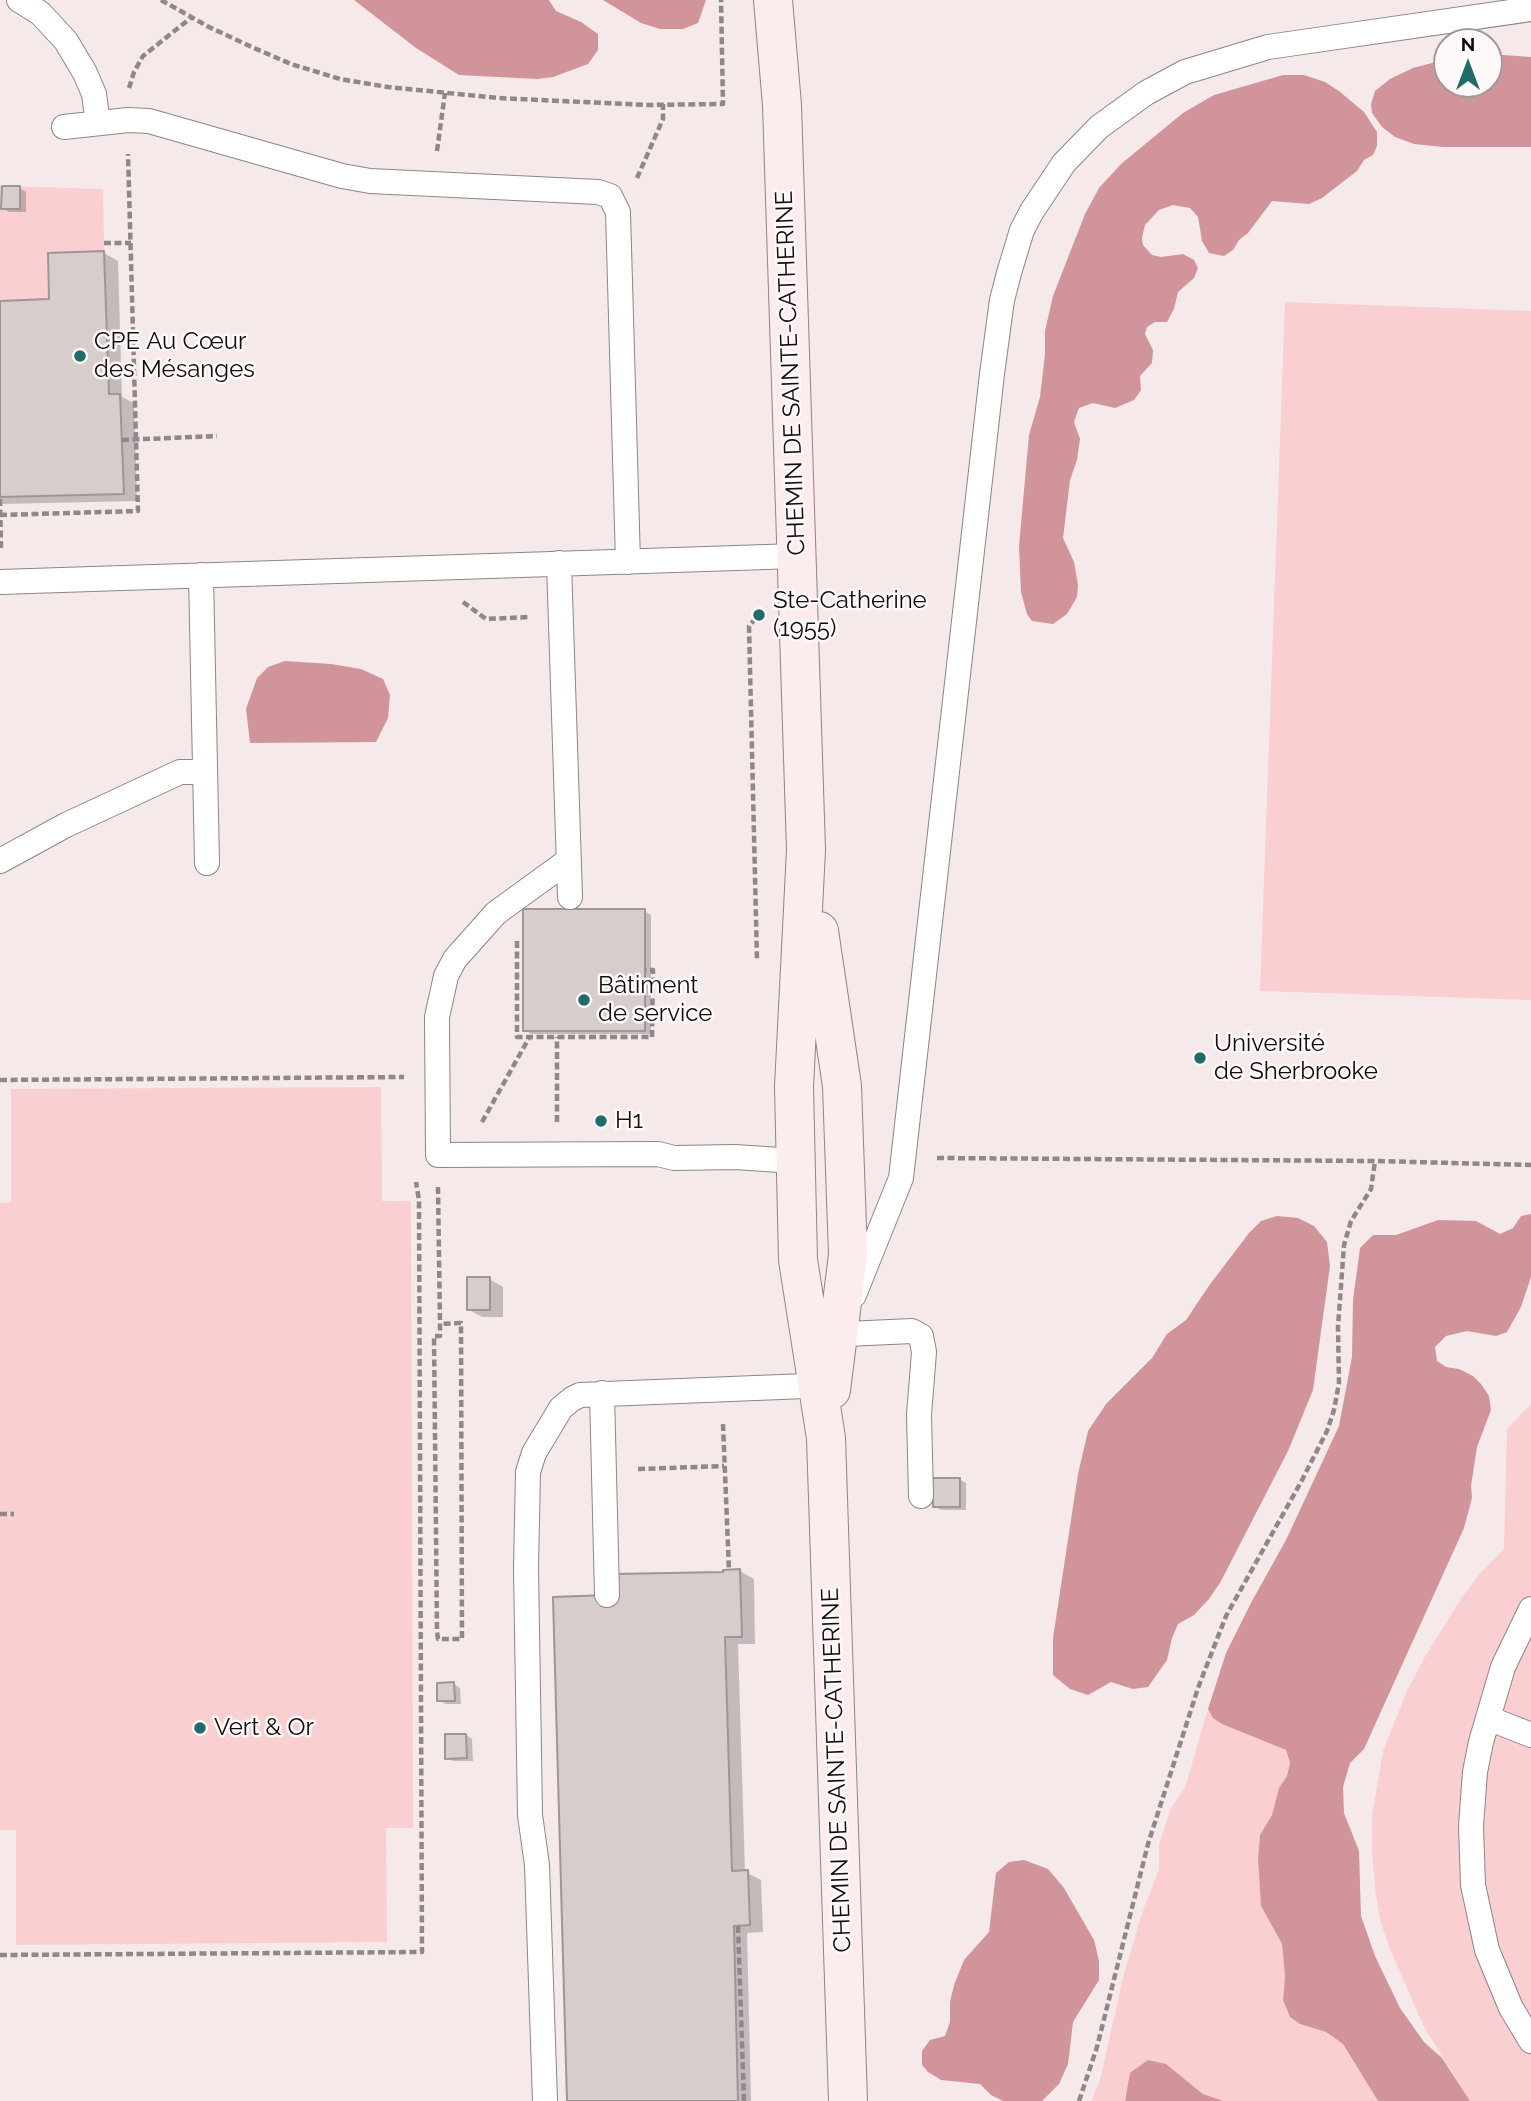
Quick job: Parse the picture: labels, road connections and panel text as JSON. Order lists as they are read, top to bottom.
{
  "streets": {
    "main road": ["CHEMIN DE SAINTE-CATHERINE"]
  },
  "places": [
    "CPE Au Cœur des Mésanges",
    "Ste-Catherine (1955)",
    "Bâtiment de service",
    "Université de Sherbrooke",
    "H1",
    "Vert & Or"
  ],
  "north": "top"
}
